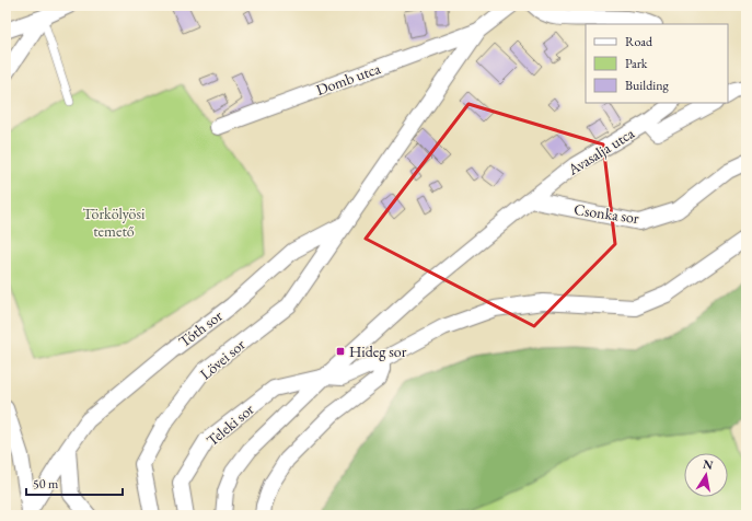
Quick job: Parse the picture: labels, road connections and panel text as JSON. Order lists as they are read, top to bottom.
{
  "streets": {
    "street": [
      "Domb utca",
      "Avasalja utca",
      "Csonka sor",
      "Tóth sor",
      "Lövei sor",
      "Teleki sor"
    ]
  },
  "crossings": [
    ["Domb utca", "Tóth sor"],
    ["Domb utca", "Lövei sor"],
    ["Avasalja utca", "Csonka sor"],
    ["Tóth sor", "Lövei sor"]
  ],
  "parks": ["Törkölyösi temető"],
  "places": {
    "transit": ["Hideg sor"]
  },
  "legend": ["Road", "Park", "Building"],
  "scale_bar": "50 m",
  "north": "top"
}
